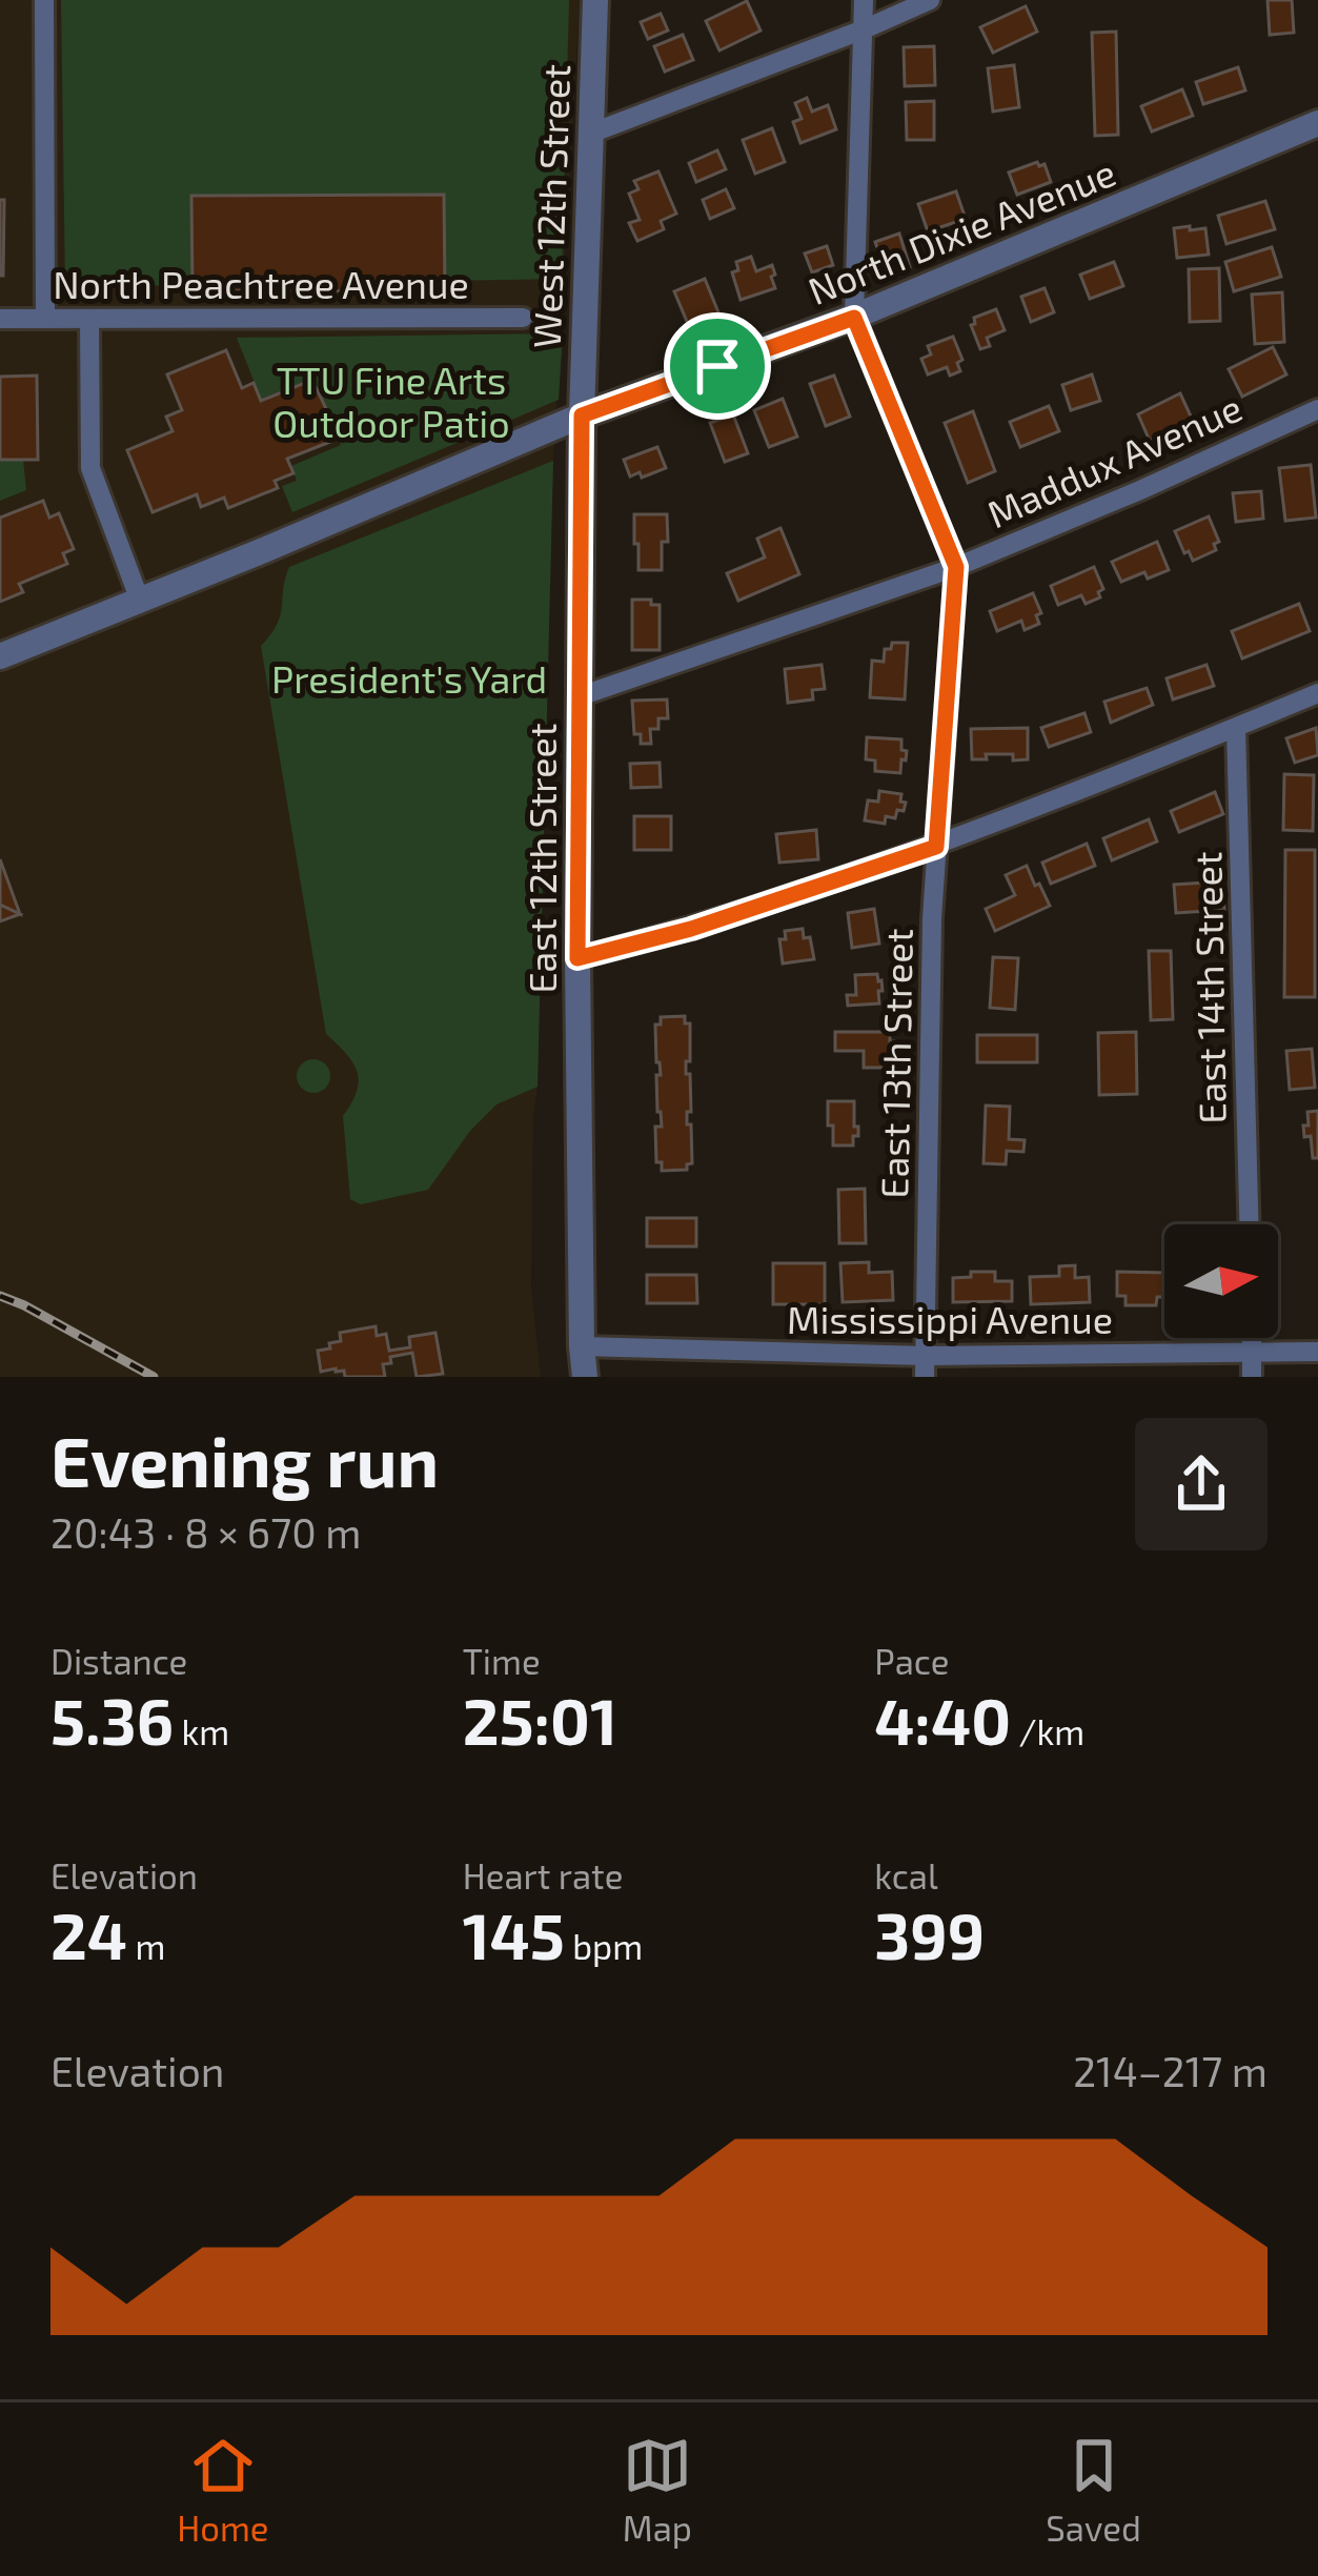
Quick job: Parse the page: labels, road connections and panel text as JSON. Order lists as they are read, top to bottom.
{
  "streets": {
    "street": [
      "West 12th Street",
      "North Dixie Avenue",
      "North Peachtree Avenue",
      "Maddux Avenue",
      "East 12th Street",
      "East 14th Street",
      "East 13th Street",
      "Mississippi Avenue"
    ]
  },
  "crossings": [
    ["West 12th Street", "North Dixie Avenue"],
    ["West 12th Street", "East 12th Street"],
    ["North Dixie Avenue", "East 12th Street"],
    ["North Dixie Avenue", "East 13th Street"],
    ["Maddux Avenue", "East 12th Street"],
    ["Maddux Avenue", "East 13th Street"],
    ["East 12th Street", "Mississippi Avenue"],
    ["East 13th Street", "Mississippi Avenue"]
  ],
  "parks": ["TTU Fine Arts Outdoor Patio", "President's Yard"],
  "north": "right",
  "page": {
    "heading": ["Evening run", "20:43 · 8 × 670 m"],
    "stats": [
      ["Distance", "5.36 km"],
      ["Time", "25:01"],
      ["Pace", "4:40 /km"],
      ["Elevation", "24 m"],
      ["Heart rate", "145 bpm"],
      ["kcal", "399"]
    ],
    "chart": ["Elevation", "214–217 m"],
    "tabs": ["Home", "Map", "Saved"]
  }
}
